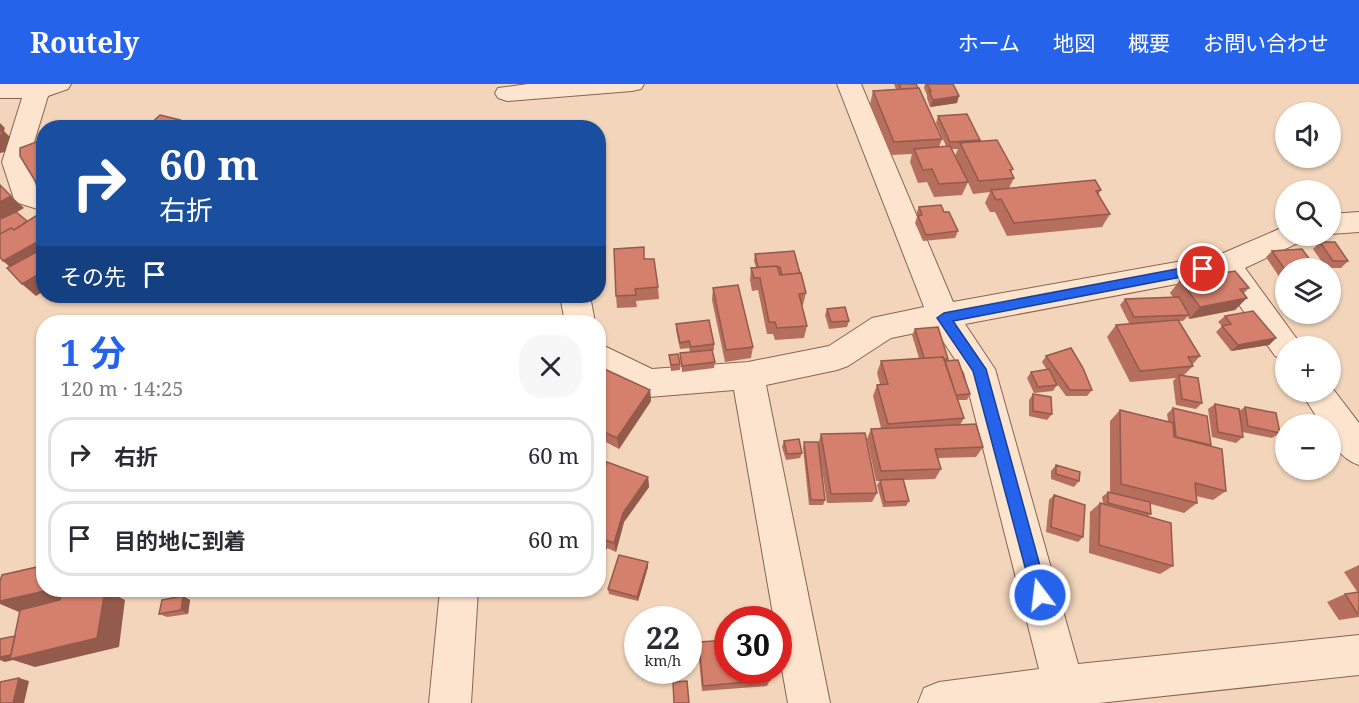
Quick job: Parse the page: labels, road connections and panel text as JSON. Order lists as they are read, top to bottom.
{
  "page": {
    "header": "Routely",
    "nav": [
      "ホーム",
      "地図",
      "概要",
      "お問い合わせ"
    ],
    "map_buttons": ["+", "−"],
    "turn": ["60 m", "右折"],
    "then": "その先",
    "heading": ["1 分", "120 m · 14:25"],
    "list": [
      {
        "name": "右折",
        "value": "60 m"
      },
      {
        "name": "目的地に到着",
        "value": "60 m"
      }
    ],
    "speed": "22 km/h",
    "limit": "30"
  }
}
